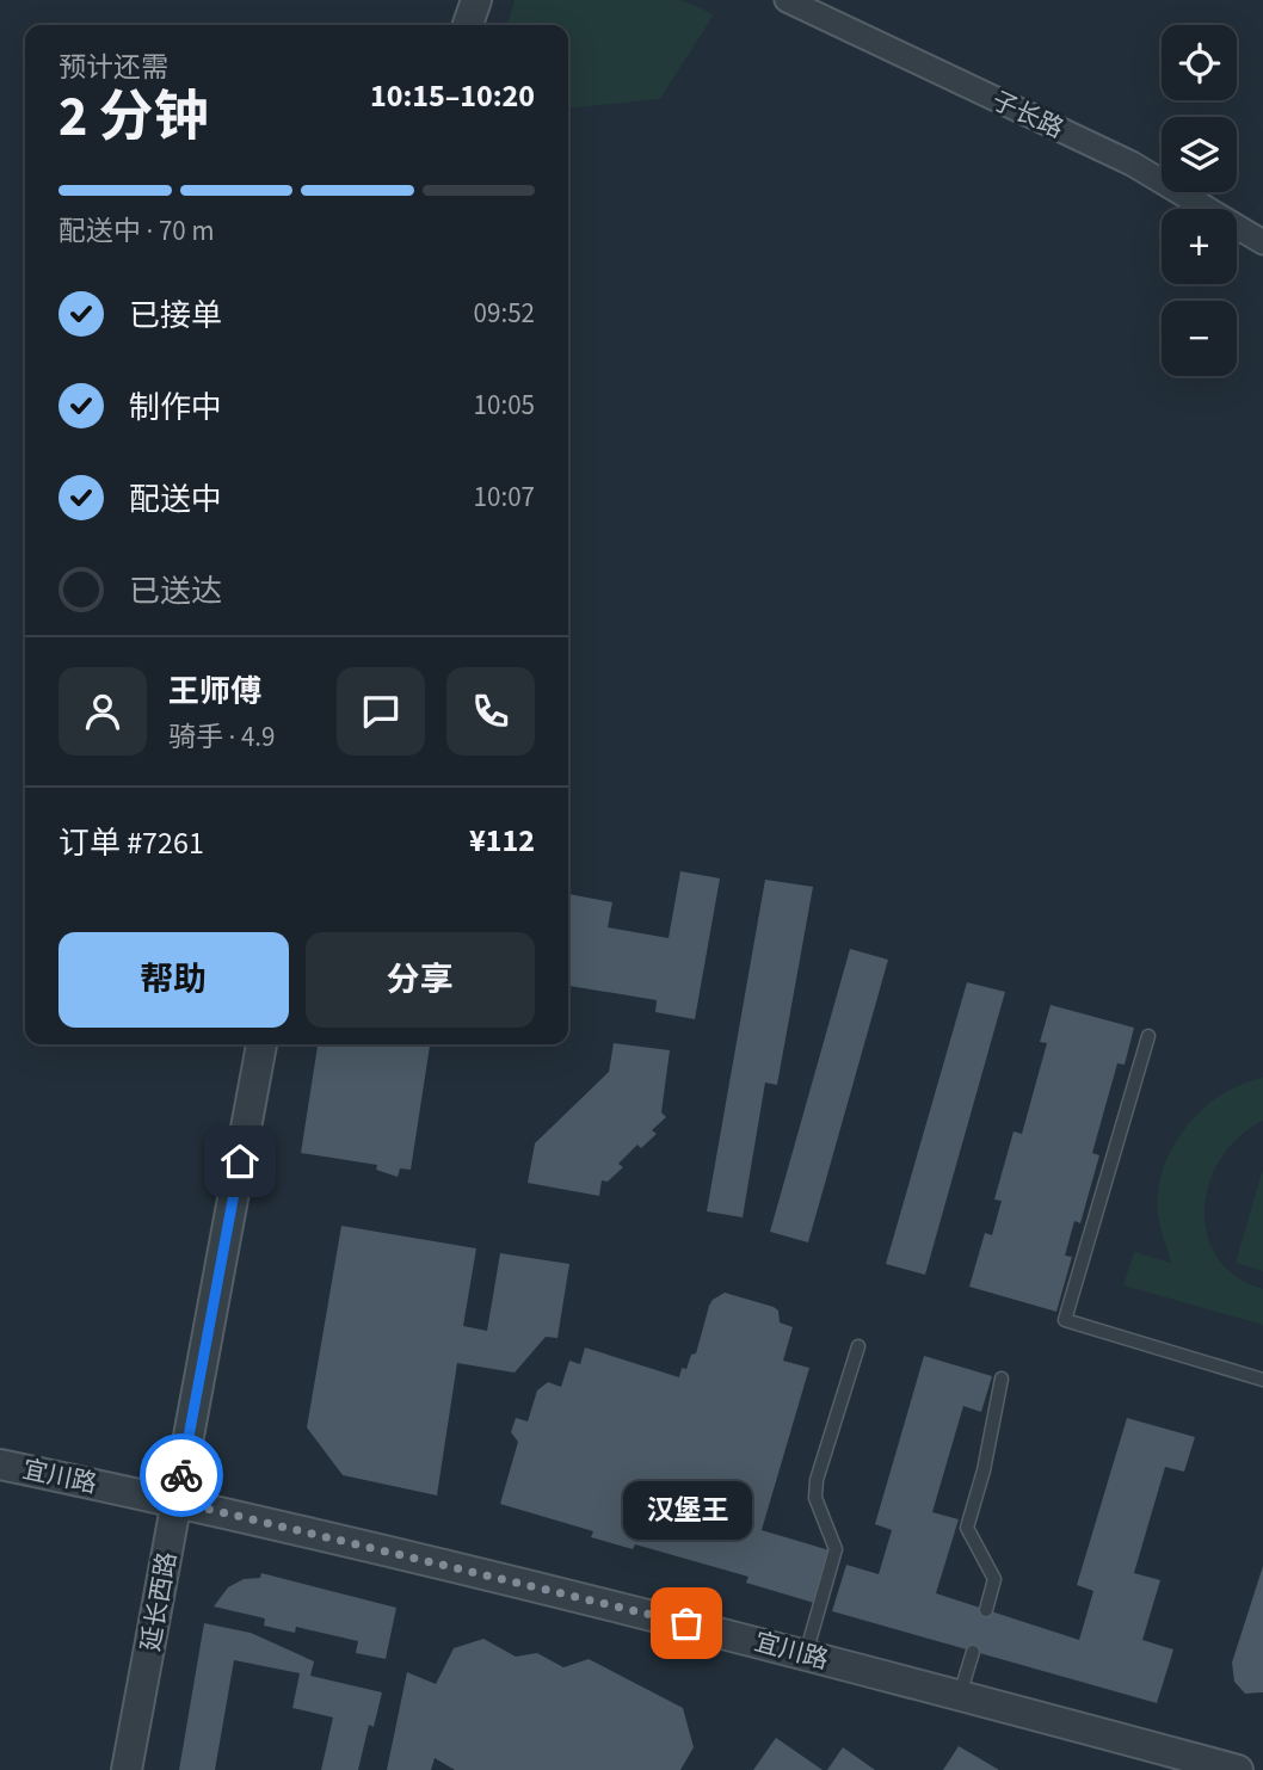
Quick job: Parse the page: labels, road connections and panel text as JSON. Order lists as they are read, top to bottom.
{
  "streets": {
    "street": ["子长路", "宜川路", "延长西路"]
  },
  "crossings": [
    ["宜川路", "延长西路"]
  ],
  "places": ["汉堡王"],
  "page": {
    "map_buttons": ["+", "−"],
    "heading": ["2 分钟", "预计还需", "10:15–10:20"],
    "panel": [
      "王师傅",
      "骑手 · 4.9",
      "订单 #7261",
      "¥112"
    ],
    "bar": "配送中 · 70 m",
    "list": [
      ["已接单", "09:52"],
      ["制作中", "10:05"],
      ["配送中", "10:07"],
      "已送达"
    ],
    "buttons": ["帮助", "分享"],
    "bubble": "汉堡王"
  }
}
